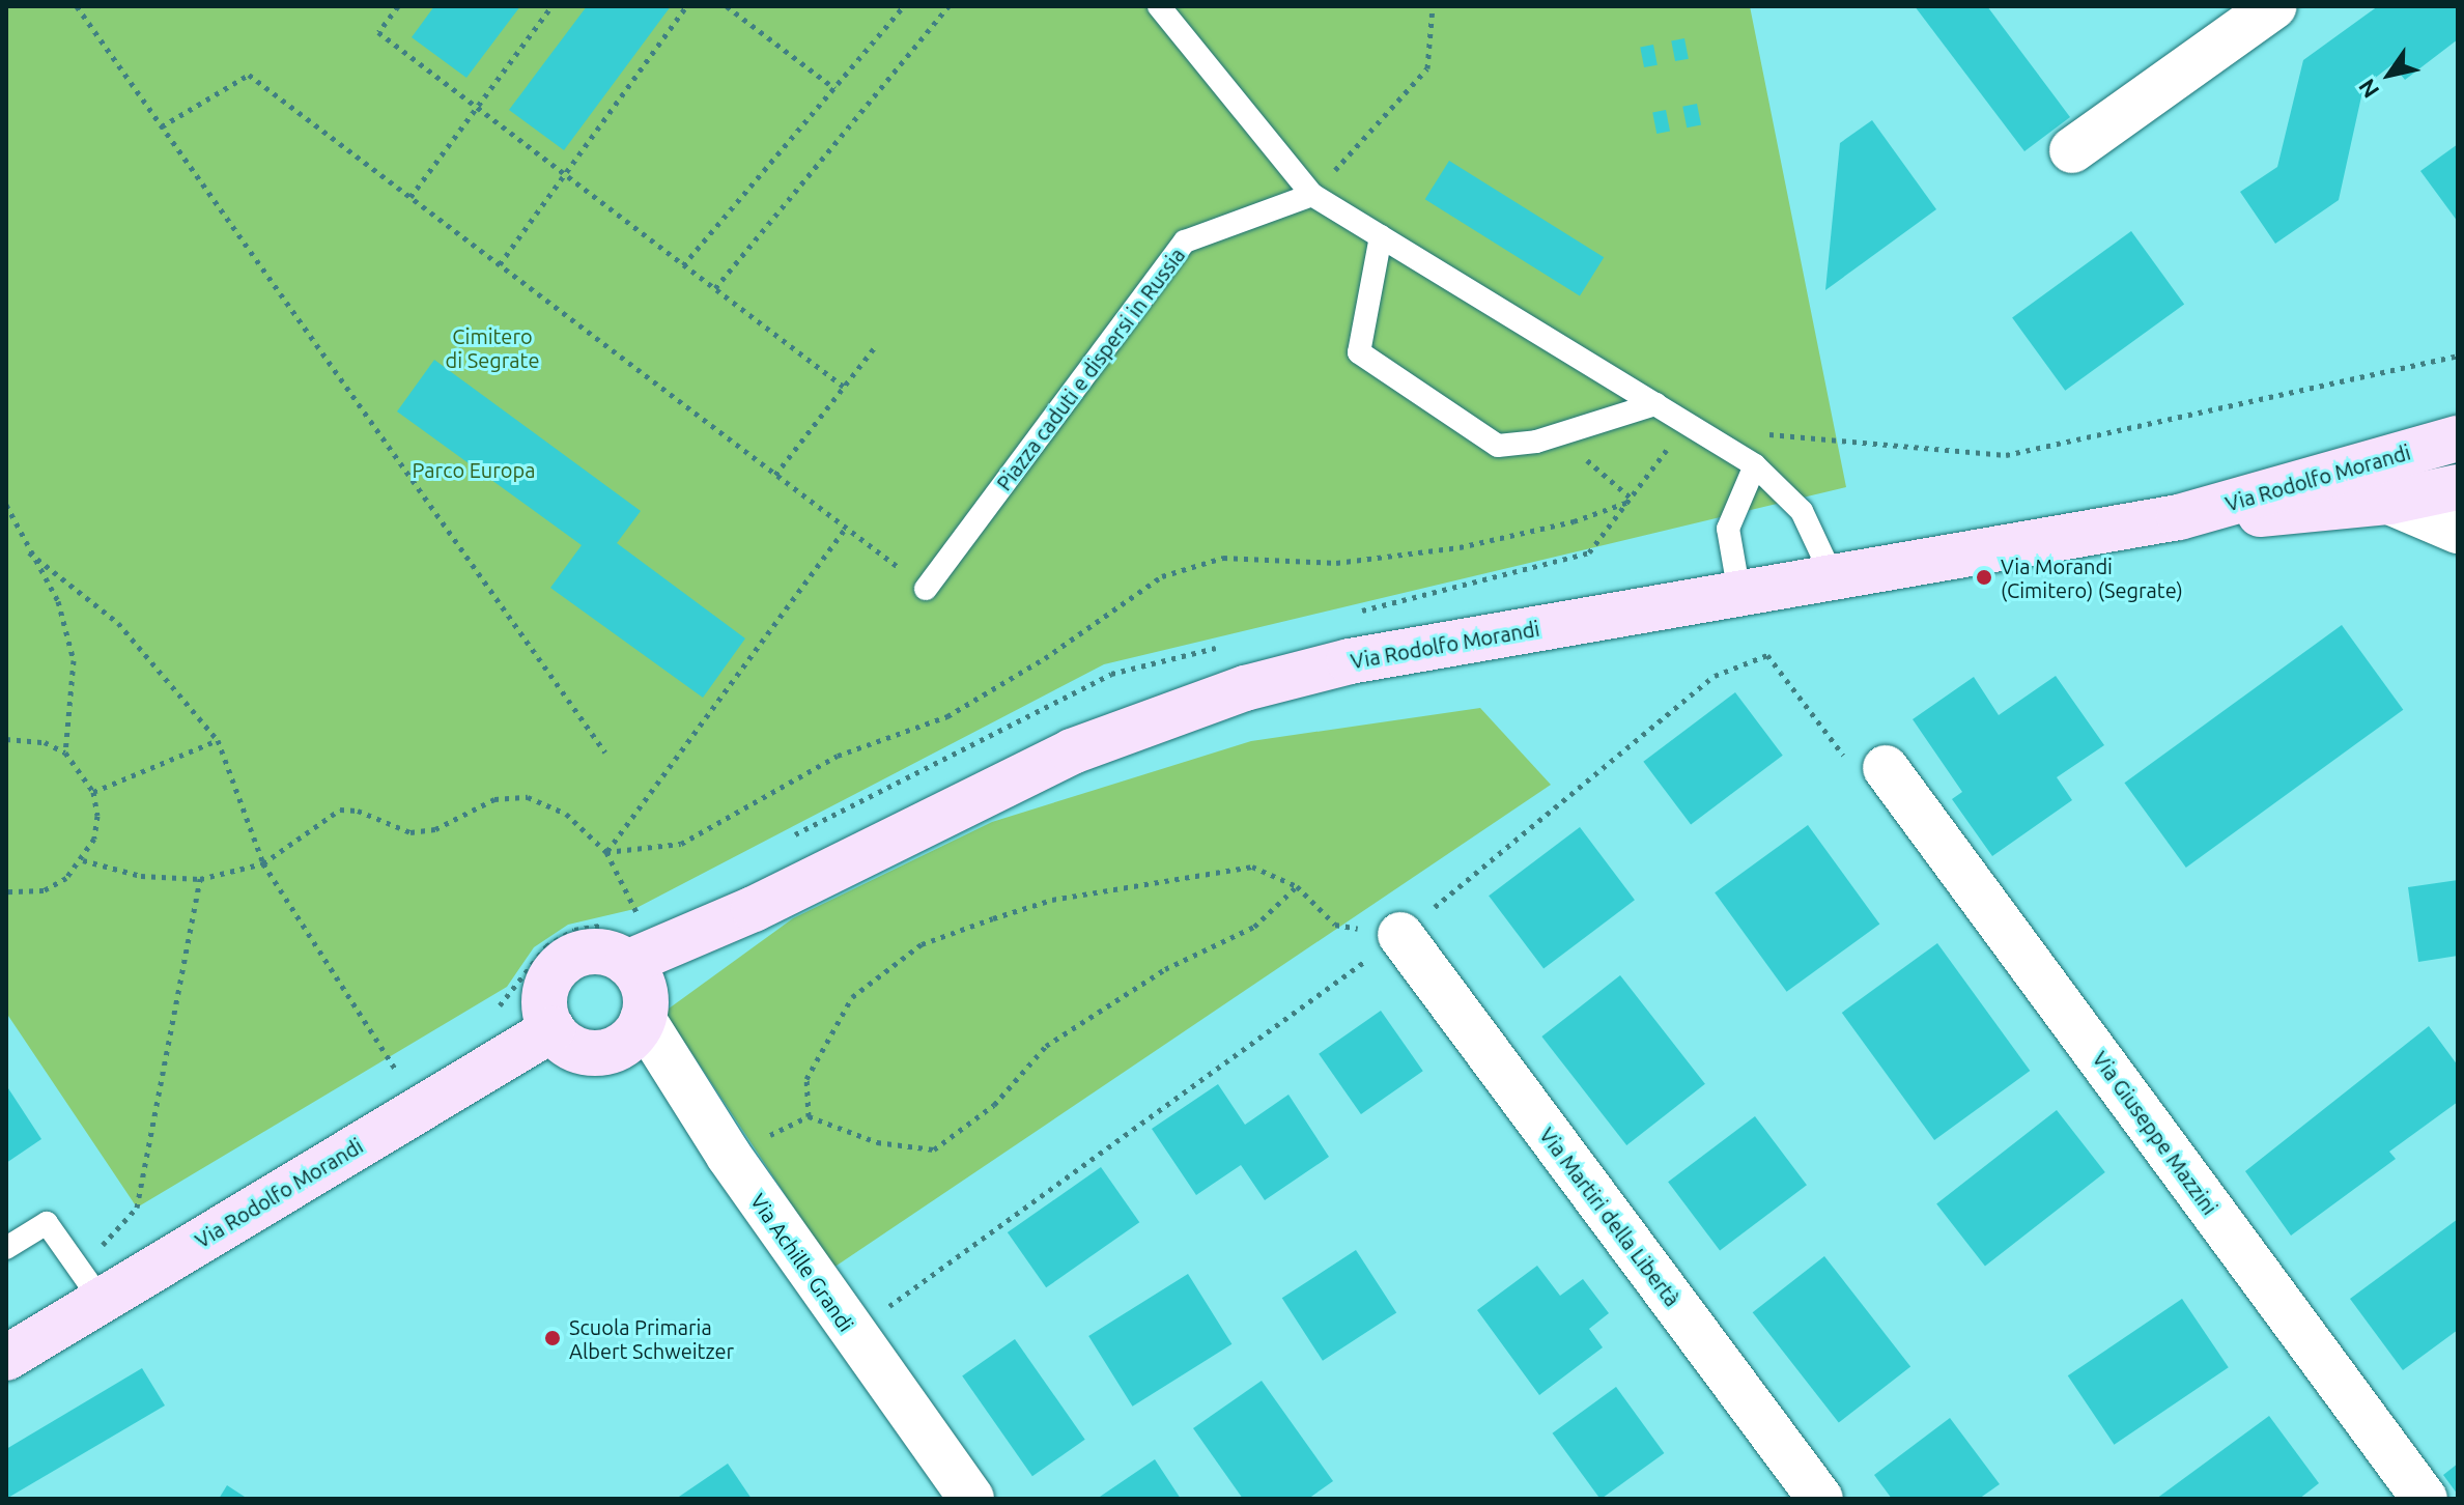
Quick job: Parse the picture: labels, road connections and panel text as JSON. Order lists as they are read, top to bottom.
{
  "streets": {
    "street": [
      "Via Rodolfo Morandi",
      "Via Giuseppe Mazzini",
      "Via Martiri della Libertà",
      "Via Achille Grandi"
    ],
    "lane": ["Piazza caduti e dispersi in Russia"]
  },
  "crossings": [
    ["Via Rodolfo Morandi", "Via Achille Grandi"]
  ],
  "parks": ["Cimitero di Segrate", "Parco Europa"],
  "places": ["Via Morandi (Cimitero) (Segrate)", "Scuola Primaria Albert Schweitzer"],
  "north": "bottom left"
}
